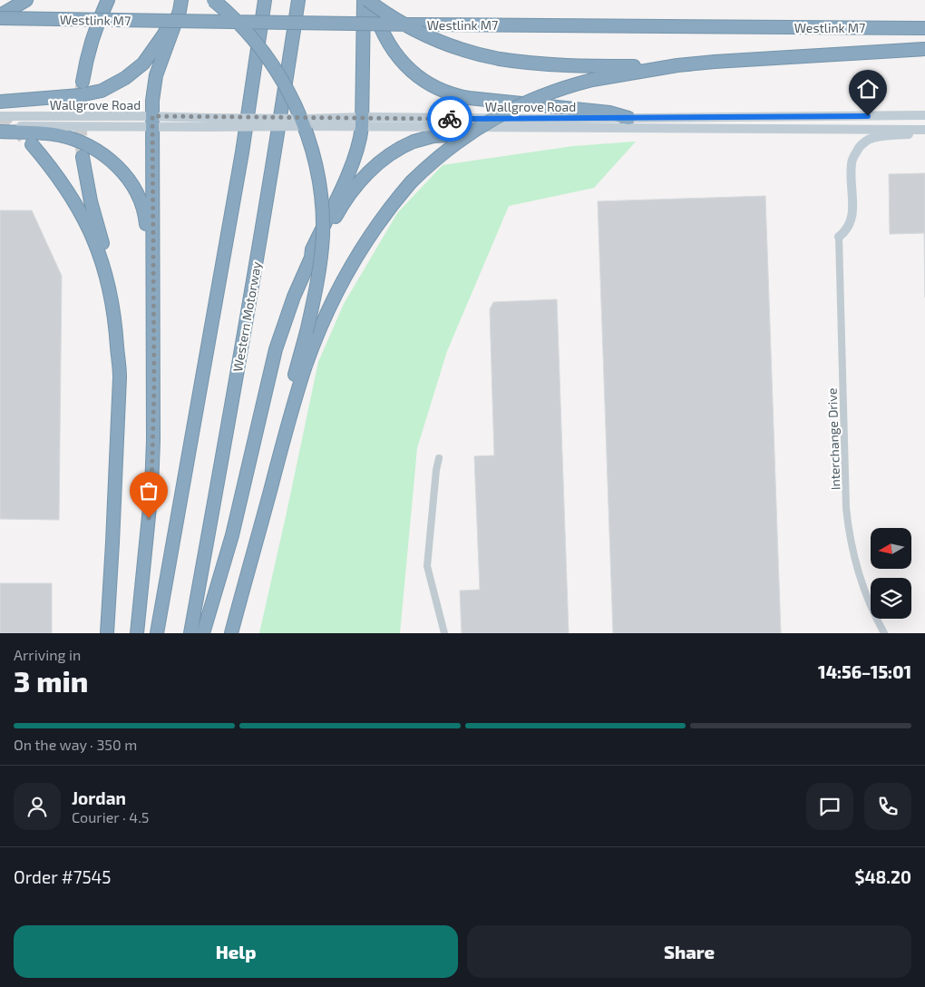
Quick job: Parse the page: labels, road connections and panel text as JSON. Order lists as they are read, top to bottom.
{
  "streets": {
    "highway": ["Westlink M7", "Western Motorway"],
    "main road": ["Wallgrove Road"],
    "street": ["Interchange Drive"]
  },
  "north": "left",
  "page": {
    "heading": ["3 min", "Arriving in", "14:56–15:01"],
    "panel": [
      "Jordan",
      "Courier · 4.5",
      "Order #7545",
      "$48.20"
    ],
    "bar": "On the way · 350 m",
    "buttons": ["Help", "Share"]
  }
}
